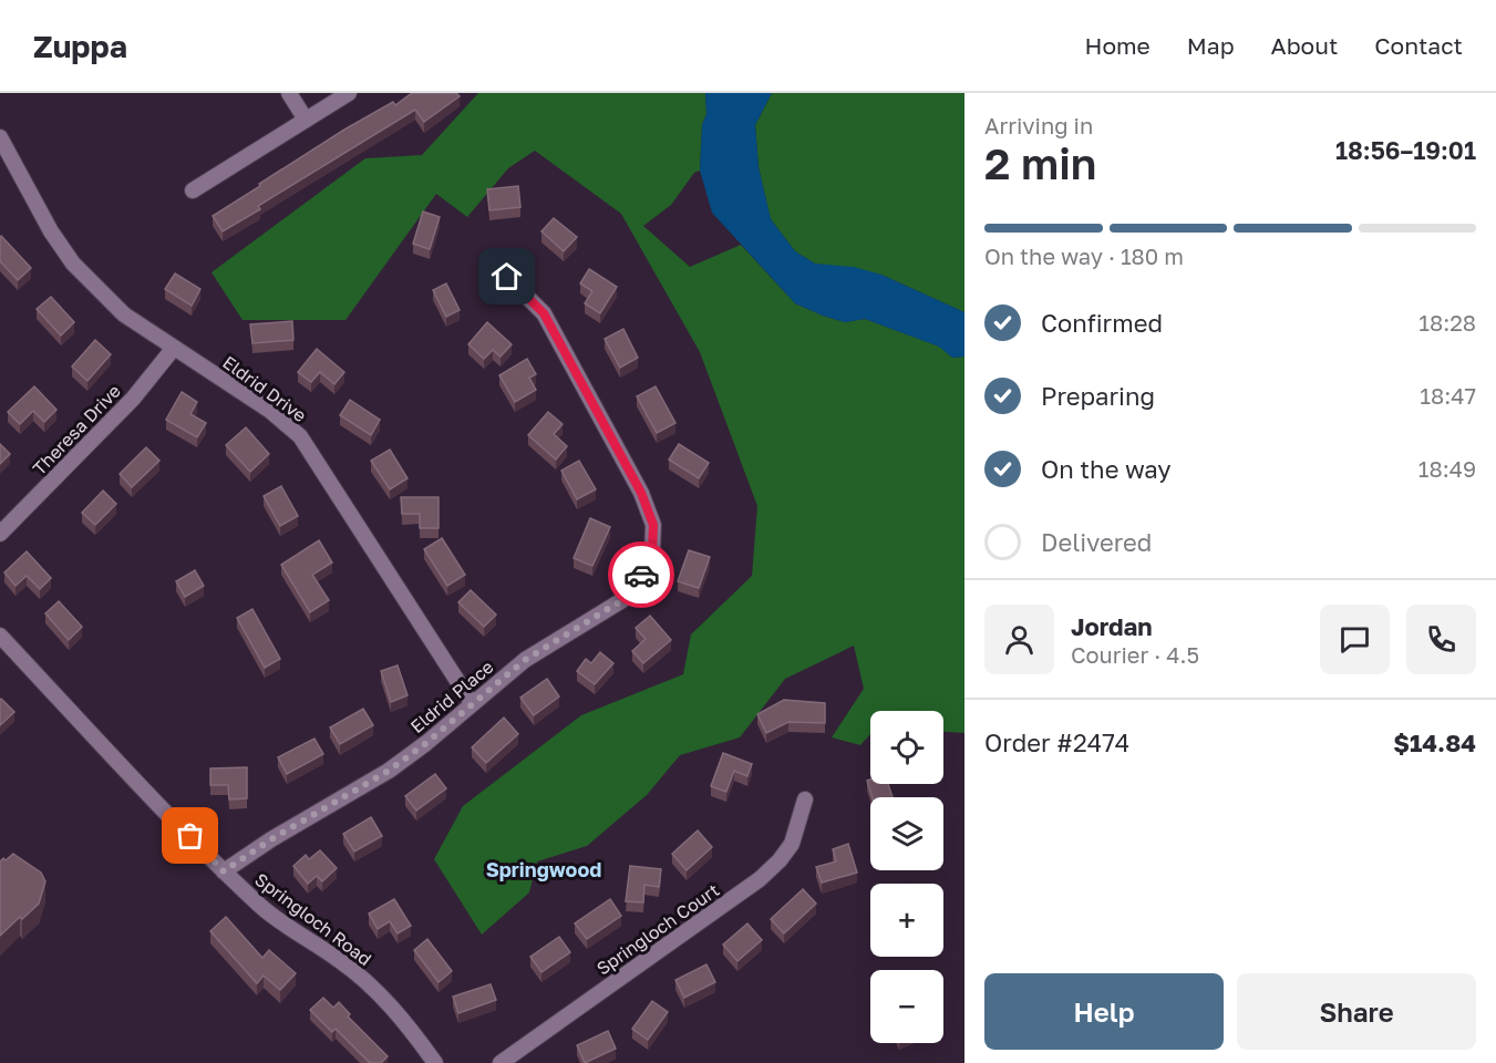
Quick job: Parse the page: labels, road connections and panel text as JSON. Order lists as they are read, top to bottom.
{
  "streets": {
    "street": [
      "Eldrid Drive",
      "Theresa Drive",
      "Eldrid Place",
      "Springloch Road",
      "Springloch Court"
    ]
  },
  "crossings": [
    ["Eldrid Drive", "Theresa Drive"],
    ["Eldrid Drive", "Eldrid Place"],
    ["Eldrid Place", "Springloch Road"]
  ],
  "districts": ["Springwood"],
  "page": {
    "header": "Zuppa",
    "nav": [
      "Home",
      "Map",
      "About",
      "Contact"
    ],
    "heading": ["2 min", "Arriving in", "18:56–19:01"],
    "panel": [
      "Jordan",
      "Courier · 4.5",
      "Order #2474",
      "$14.84"
    ],
    "bar": "On the way · 180 m",
    "list": [
      ["Confirmed", "18:28"],
      ["Preparing", "18:47"],
      ["On the way", "18:49"],
      "Delivered"
    ],
    "map_buttons": ["+", "−"],
    "buttons": ["Help", "Share"]
  }
}
